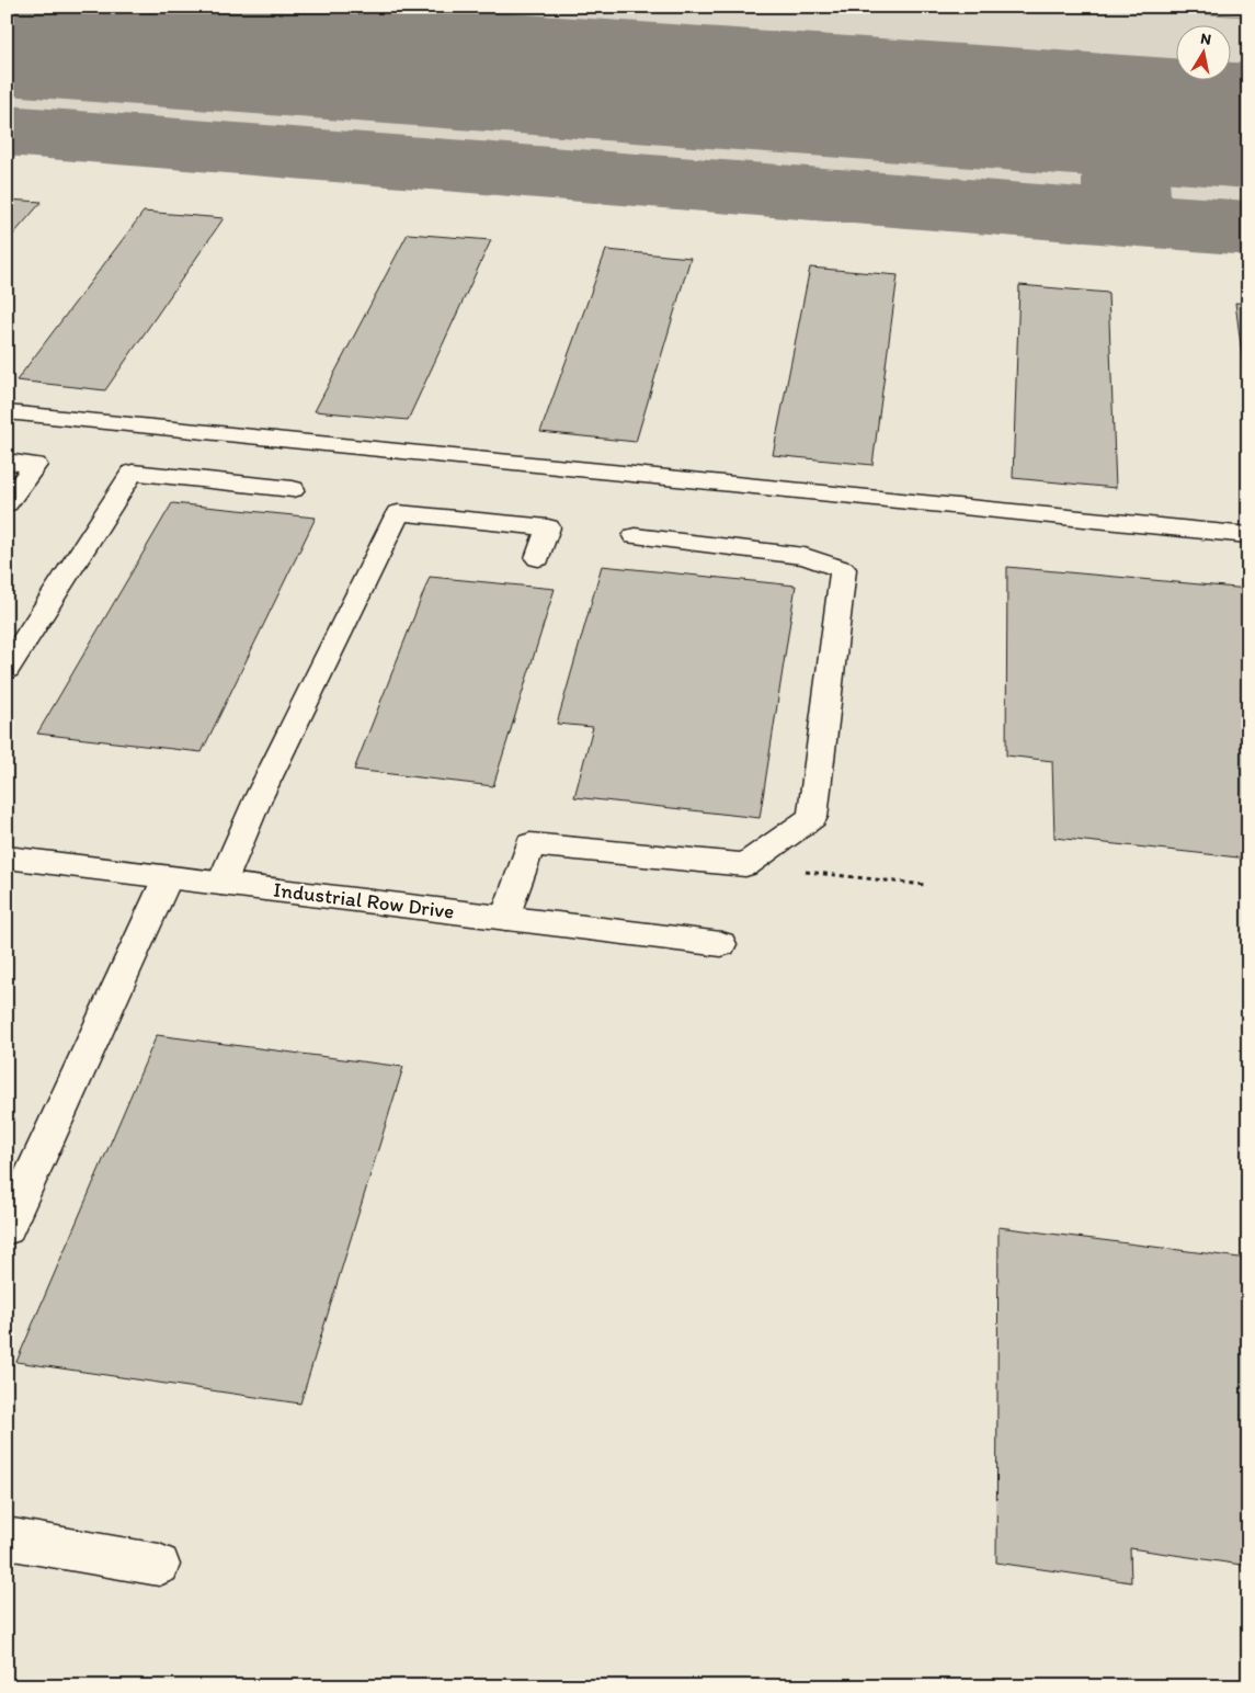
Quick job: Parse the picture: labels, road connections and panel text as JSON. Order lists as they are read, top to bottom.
{
  "streets": {
    "street": ["Industrial Row Drive"]
  },
  "north": "top"
}
